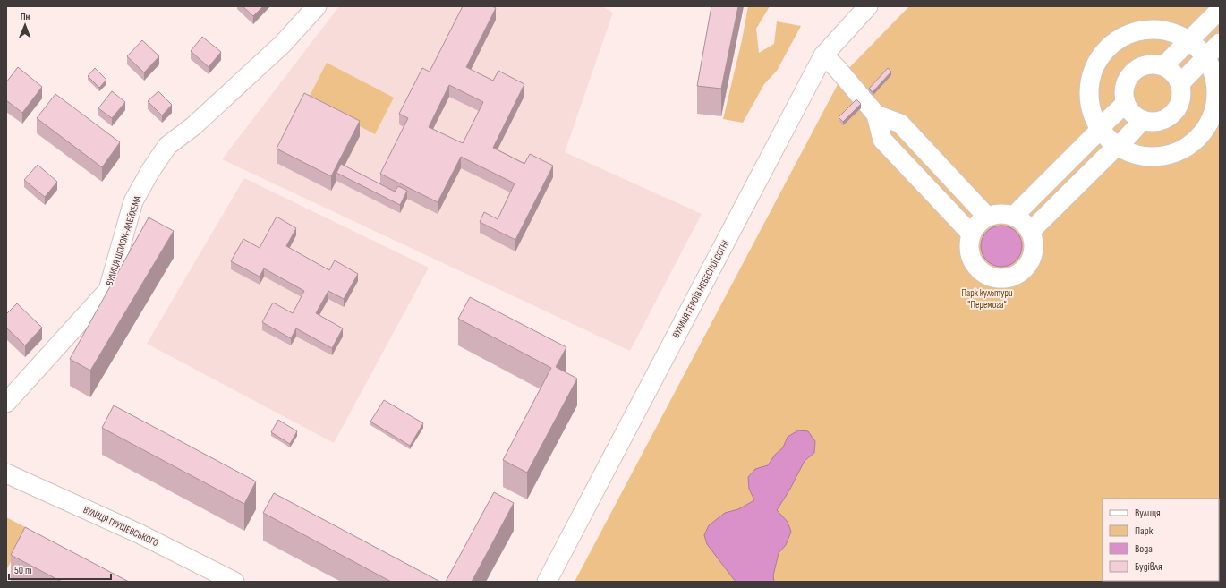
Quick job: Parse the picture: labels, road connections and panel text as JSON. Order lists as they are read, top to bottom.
{
  "streets": {
    "street": ["ВУЛИЦЯ ШОЛОМ-АЛЕЙХЕМА", "ВУЛИЦЯ ГЕРОЇВ НЕБЕСНОЇ СОТНІ", "ВУЛИЦЯ ГРУШЕВСЬКОГО"]
  },
  "parks": ["Парк культури \"Перемога\""],
  "legend": [
    "Вулиця",
    "Парк",
    "Вода",
    "Будівля"
  ],
  "scale_bar": "50 m",
  "north": "top"
}
